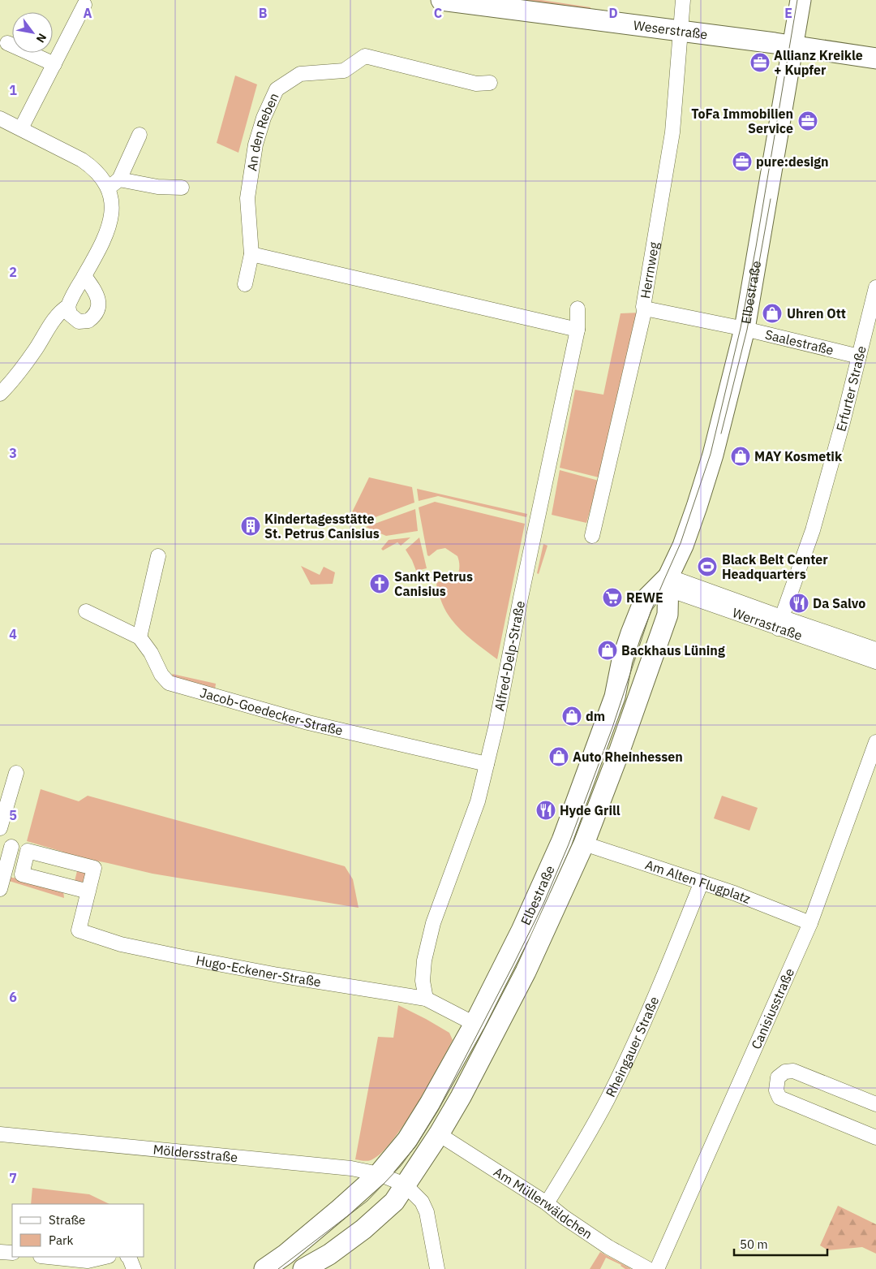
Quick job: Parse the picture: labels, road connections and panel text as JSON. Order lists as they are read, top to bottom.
{
  "streets": {
    "main road": ["Weserstraße", "Elbestraße"],
    "street": [
      "An den Reben",
      "Herrnweg",
      "Saalestraße",
      "Erfurter Straße",
      "Werrastraße",
      "Alfred-Delp-Straße",
      "Jacob-Goedecker-Straße",
      "Am Alten Flugplatz",
      "Hugo-Eckener-Straße",
      "Canisiusstraße",
      "Rheingauer Straße",
      "Möldersstraße",
      "Am Müllerwäldchen"
    ]
  },
  "crossings": [
    ["Weserstraße", "Herrnweg"],
    ["Weserstraße", "Elbestraße"],
    ["Herrnweg", "Saalestraße"],
    ["Elbestraße", "Saalestraße"],
    ["Elbestraße", "Werrastraße"],
    ["Elbestraße", "Am Alten Flugplatz"],
    ["Elbestraße", "Hugo-Eckener-Straße"],
    ["Elbestraße", "Möldersstraße"],
    ["Elbestraße", "Am Müllerwäldchen"],
    ["Saalestraße", "Erfurter Straße"],
    ["Erfurter Straße", "Werrastraße"],
    ["Alfred-Delp-Straße", "Jacob-Goedecker-Straße"],
    ["Alfred-Delp-Straße", "Hugo-Eckener-Straße"],
    ["Am Alten Flugplatz", "Canisiusstraße"],
    ["Am Alten Flugplatz", "Rheingauer Straße"],
    ["Rheingauer Straße", "Am Müllerwäldchen"]
  ],
  "places": {
    "office": ["Allianz Kreikle + Kupfer", "ToFa Immobilien Service", "pure:design"],
    "shop": [
      "Uhren Ott",
      "MAY Kosmetik",
      "Backhaus Lüning",
      "dm",
      "Auto Rheinhessen"
    ],
    "building": ["Kindertagesstätte St. Petrus Canisius"],
    "sports": ["Black Belt Center Headquarters"],
    "church": ["Sankt Petrus Canisius"],
    "supermarket": ["REWE"],
    "restaurant": ["Da Salvo", "Hyde Grill"]
  },
  "legend": ["Straße", "Park"],
  "scale_bar": "50 m",
  "north": "bottom right",
  "grid": {
    "columns": [
      "A",
      "B",
      "C",
      "D",
      "E"
    ],
    "rows": [
      "1",
      "2",
      "3",
      "4",
      "5",
      "6",
      "7"
    ]
  }
}
